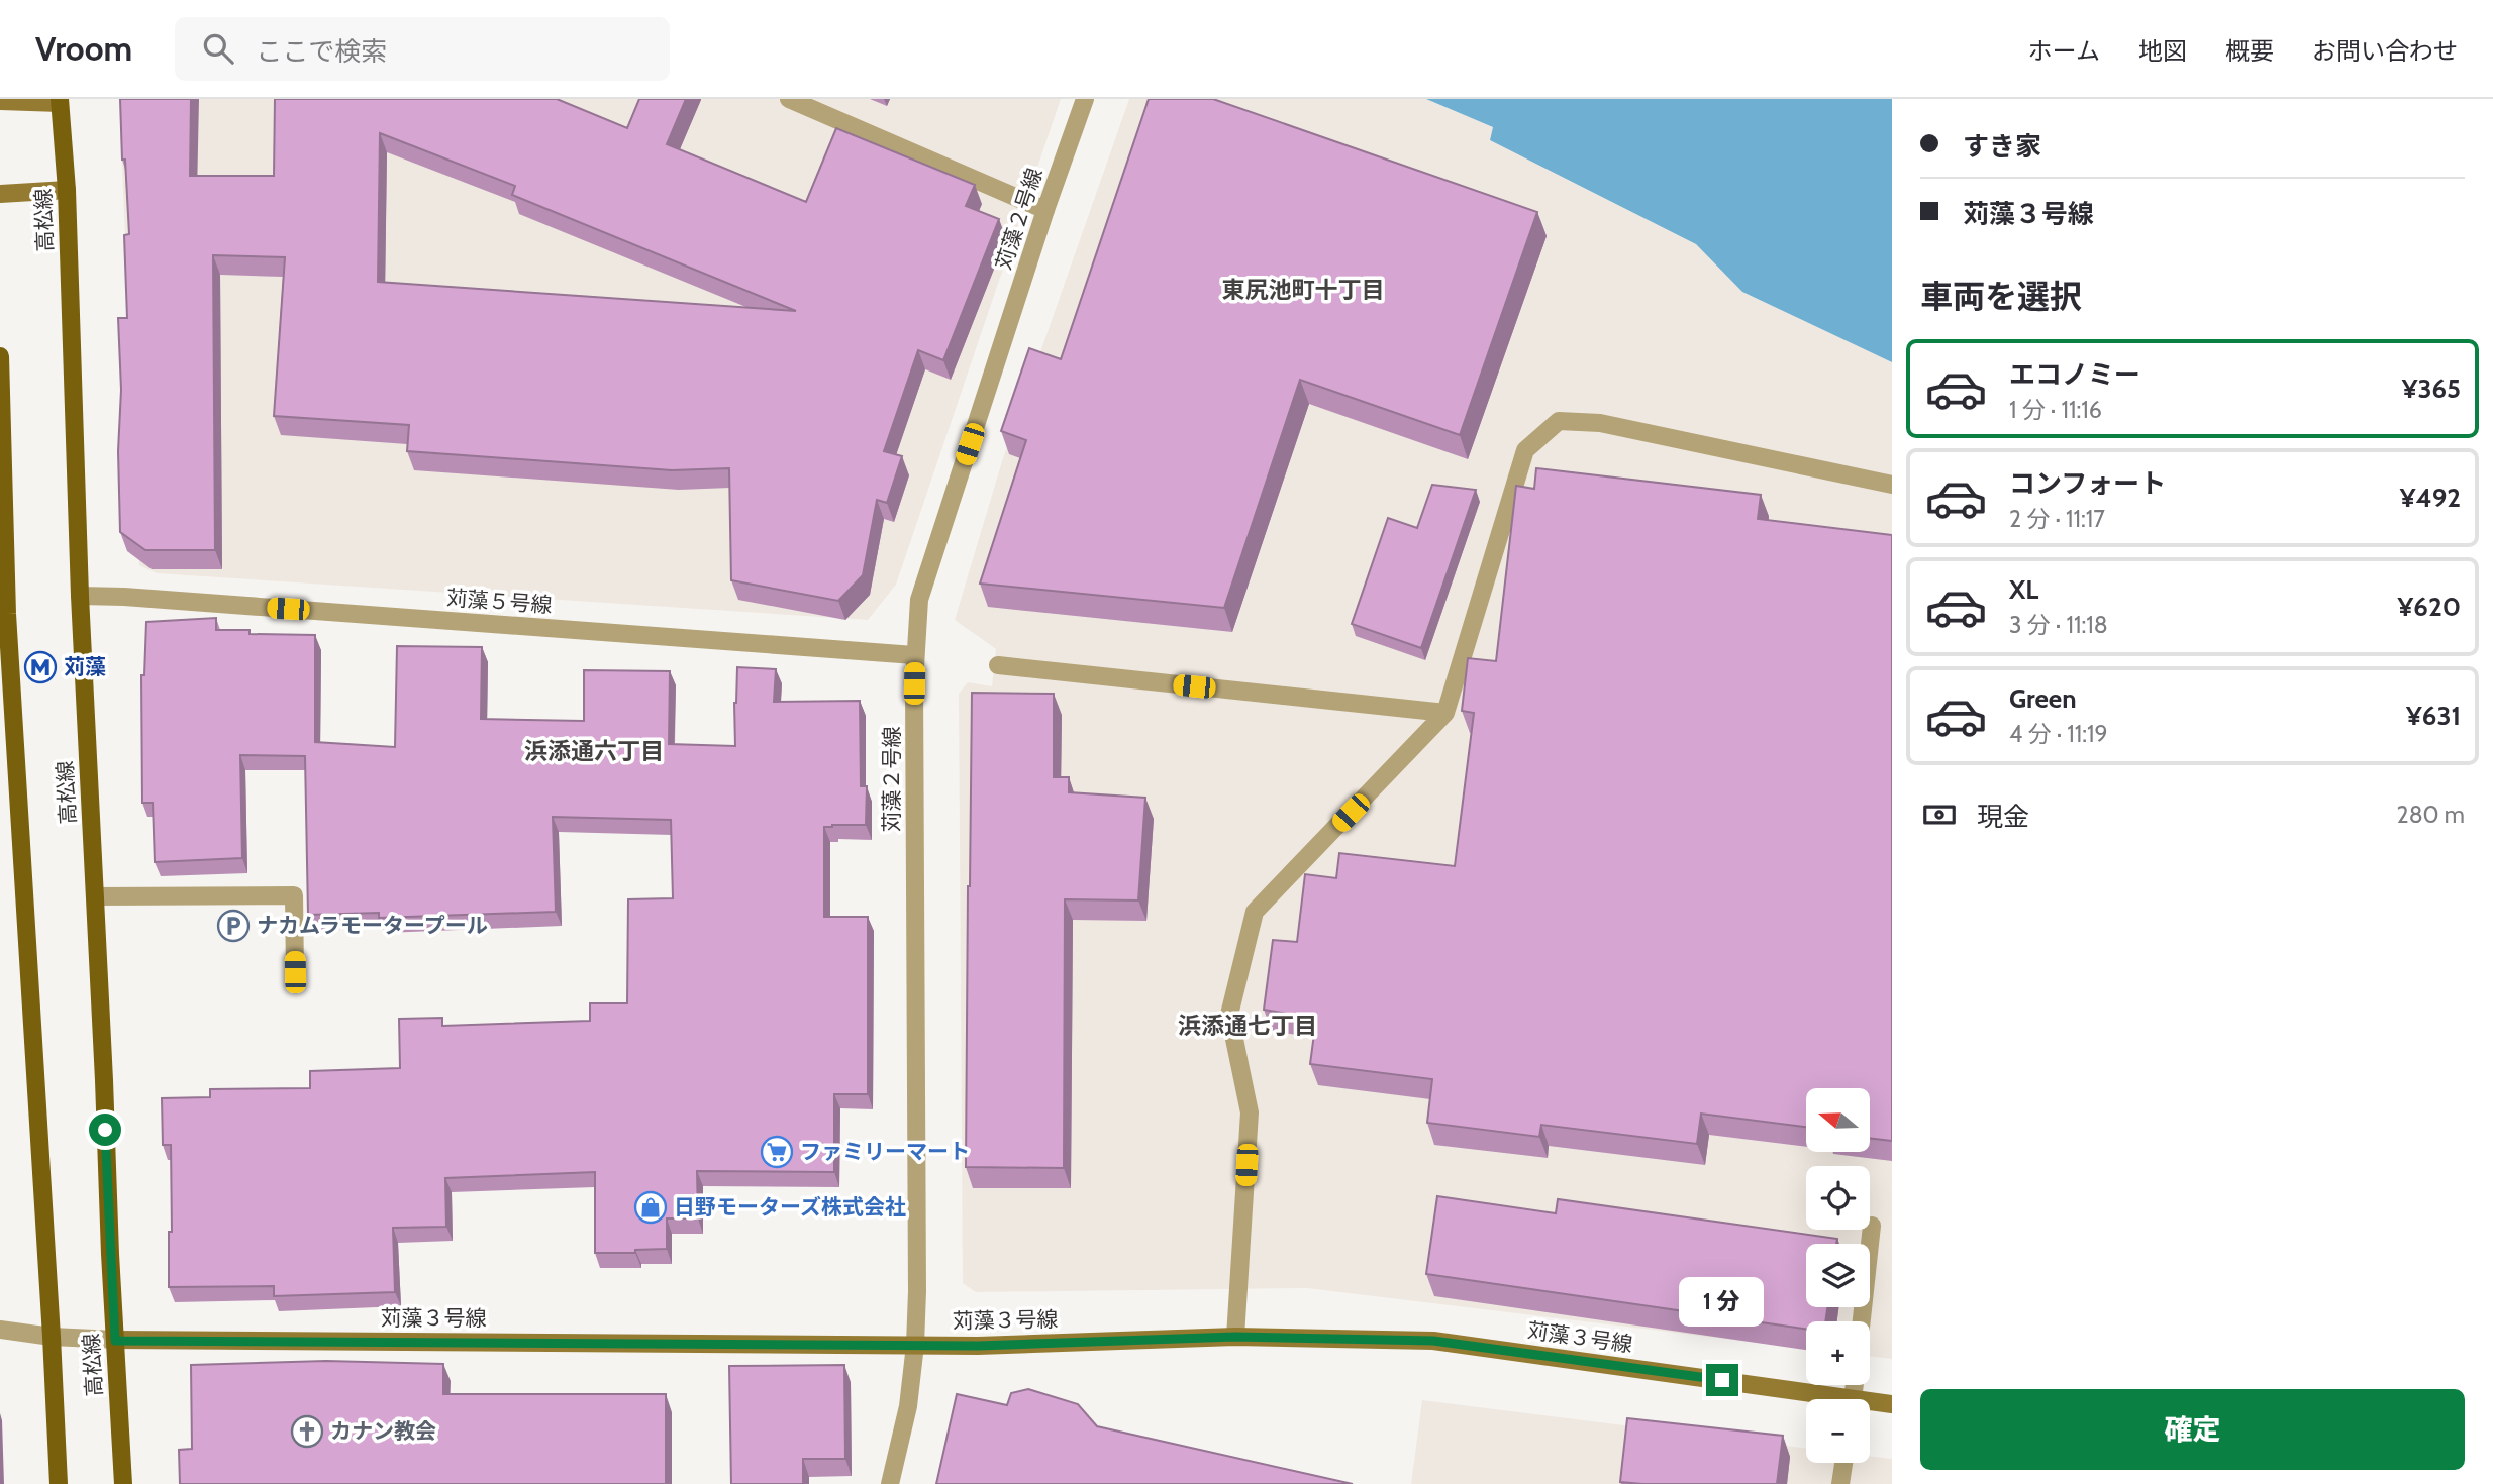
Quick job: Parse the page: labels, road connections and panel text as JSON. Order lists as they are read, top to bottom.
{
  "streets": {
    "main road": ["高松線"],
    "street": ["苅藻２号線", "苅藻５号線", "苅藻３号線"]
  },
  "crossings": [
    ["苅藻２号線", "苅藻５号線"],
    ["苅藻２号線", "苅藻３号線"],
    ["高松線", "苅藻５号線"],
    ["高松線", "苅藻３号線"]
  ],
  "districts": ["東尻池町十丁目", "浜添通六丁目", "浜添通七丁目"],
  "places": {
    "metro station": ["苅藻"],
    "parking": ["ナカムラモータープール"],
    "supermarket": ["ファミリーマート"],
    "shop": ["日野モーターズ株式会社"],
    "church": ["カナン教会"]
  },
  "north": "left",
  "page": {
    "header": "Vroom",
    "search": "ここで検索",
    "nav": [
      "ホーム",
      "地図",
      "概要",
      "お問い合わせ"
    ],
    "banner": ["すき家", "苅藻３号線"],
    "heading": "車両を選択",
    "list": [
      {
        "name": "エコノミー",
        "note": "1 分 · 11:16",
        "value": "¥365"
      },
      {
        "name": "コンフォート",
        "note": "2 分 · 11:17",
        "value": "¥492"
      },
      {
        "name": "XL",
        "note": "3 分 · 11:18",
        "value": "¥620"
      },
      {
        "name": "Green",
        "note": "4 分 · 11:19",
        "value": "¥631"
      }
    ],
    "pay": ["現金", "280 m"],
    "map_buttons": ["+", "−"],
    "bubble": "1 分",
    "buttons": "確定"
  }
}
